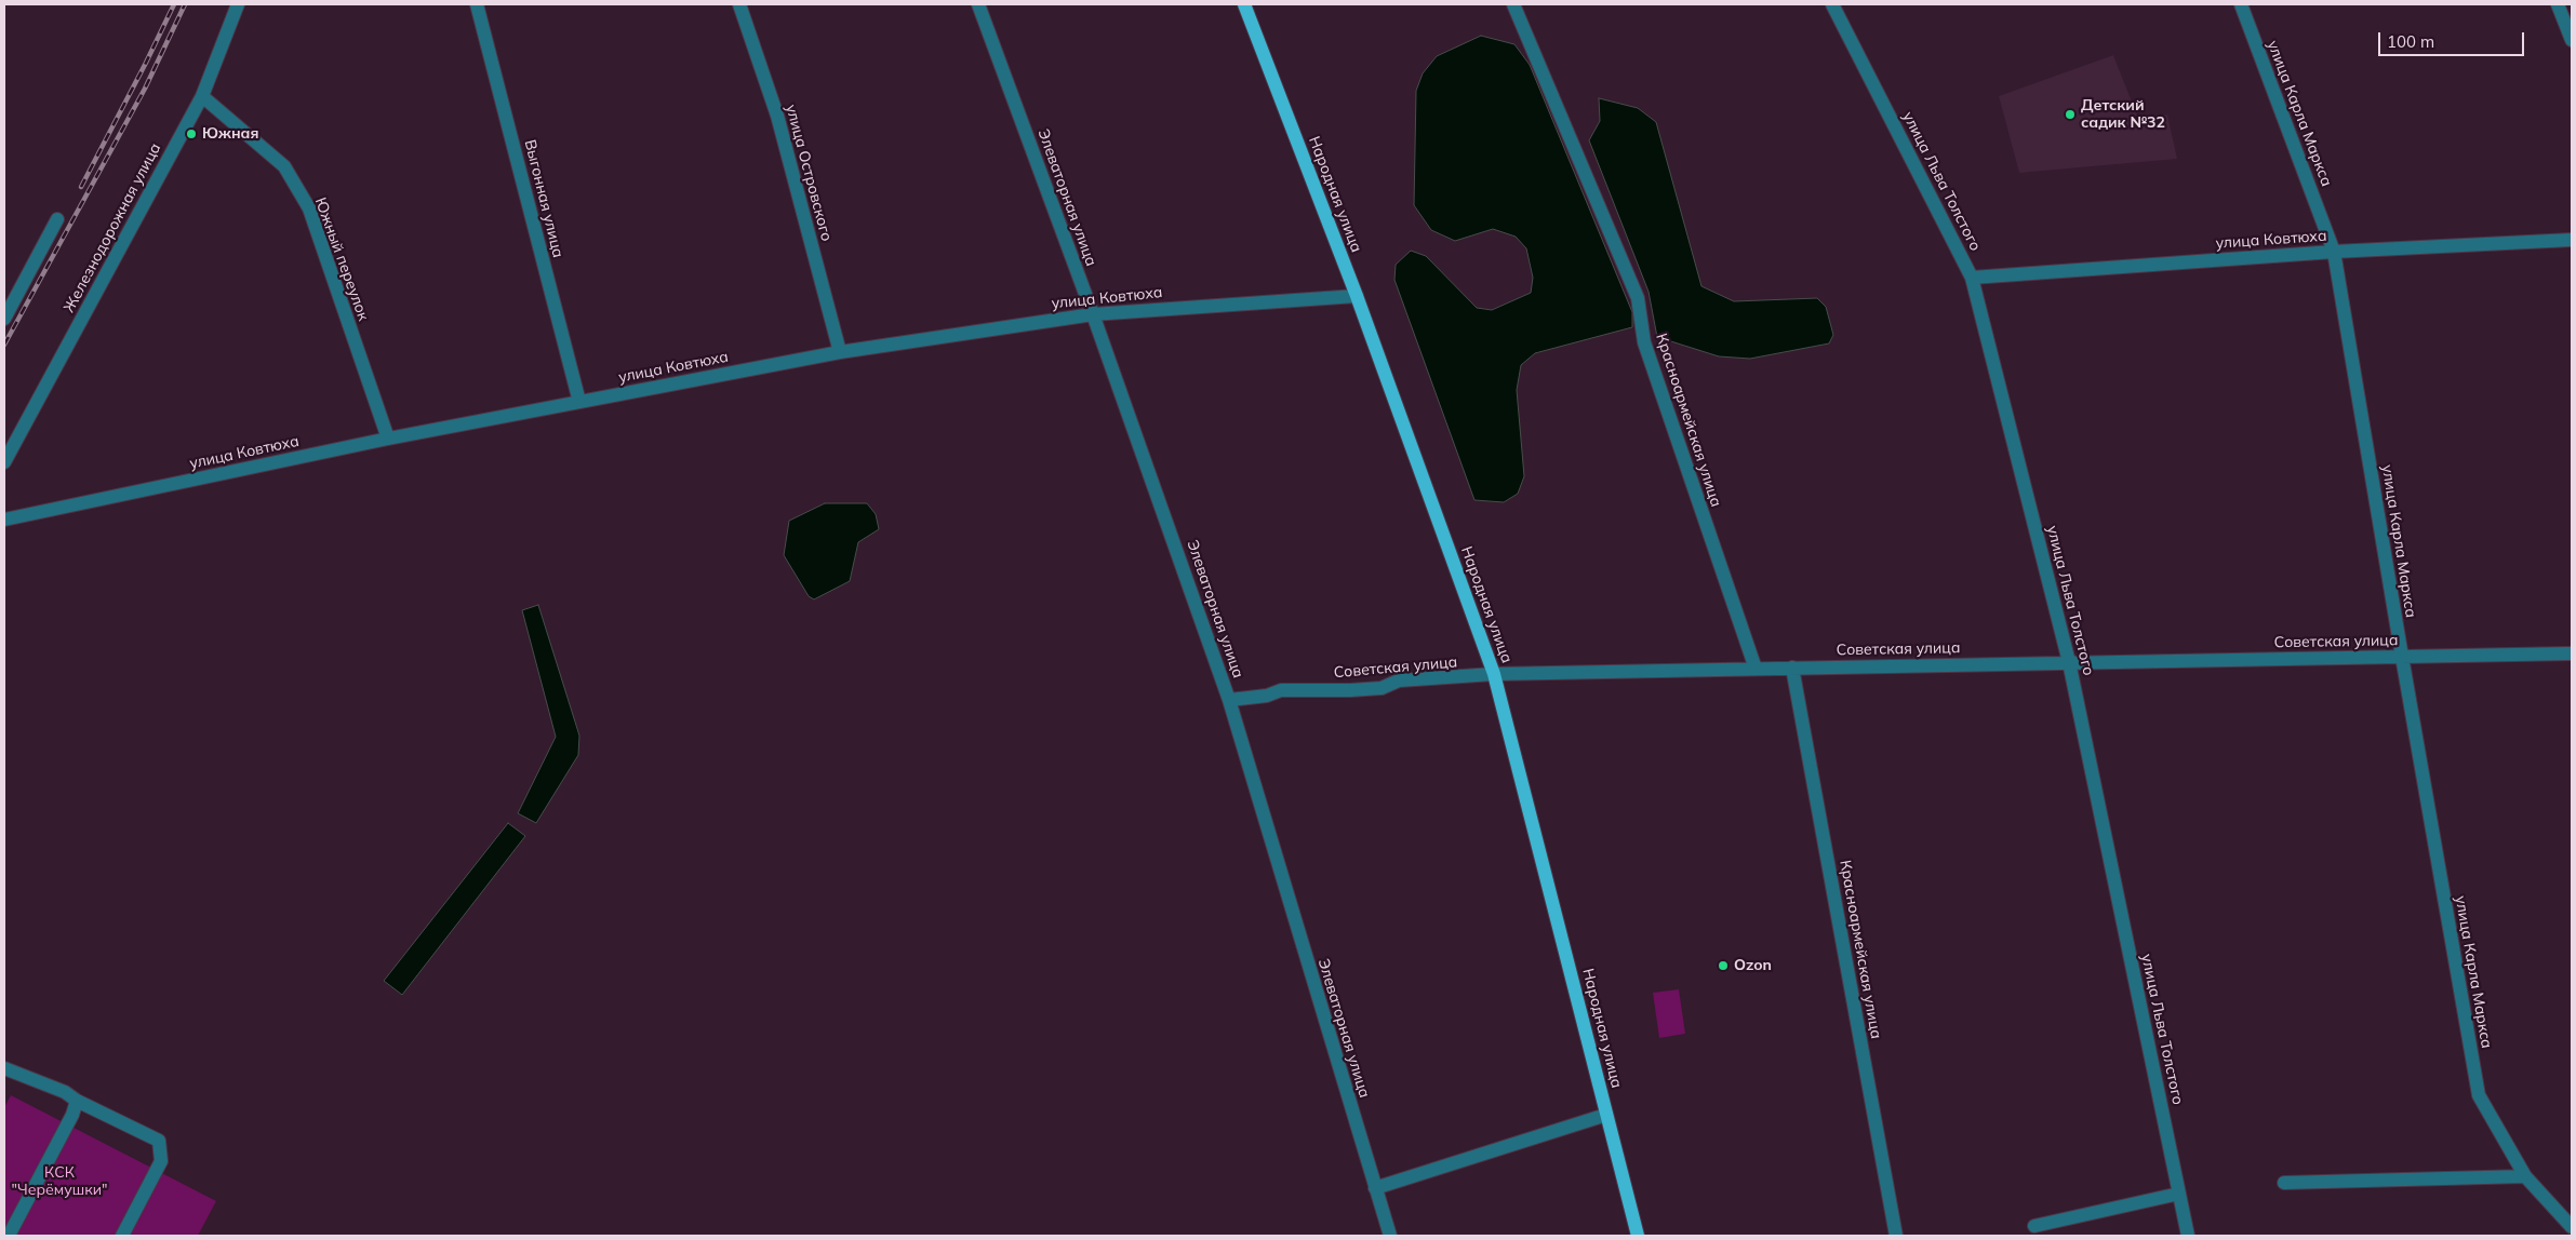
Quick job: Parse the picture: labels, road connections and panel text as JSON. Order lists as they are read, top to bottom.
{
  "streets": {
    "main road": ["Народная улица"],
    "street": [
      "улица Карла Маркса",
      "улица Островского",
      "улица Льва Толстого",
      "Элеваторная улица",
      "Выгонная улица",
      "Железнодорожная улица",
      "улица Ковтюха",
      "Южный переулок",
      "Красноармейская улица",
      "Советская улица"
    ]
  },
  "crossings": [
    ["улица Карла Маркса", "улица Ковтюха"],
    ["улица Карла Маркса", "Советская улица"],
    ["улица Островского", "улица Ковтюха"],
    ["улица Льва Толстого", "улица Ковтюха"],
    ["улица Льва Толстого", "Советская улица"],
    ["Народная улица", "улица Ковтюха"],
    ["Народная улица", "Советская улица"],
    ["Элеваторная улица", "улица Ковтюха"],
    ["Элеваторная улица", "Советская улица"],
    ["Выгонная улица", "улица Ковтюха"],
    ["Железнодорожная улица", "Южный переулок"],
    ["улица Ковтюха", "Южный переулок"],
    ["Красноармейская улица", "Советская улица"]
  ],
  "parks": ["КСК \"Черёмушки\""],
  "places": ["Детский садик №32", "Южная", "Ozon"],
  "scale_bar": "100 m"
}
